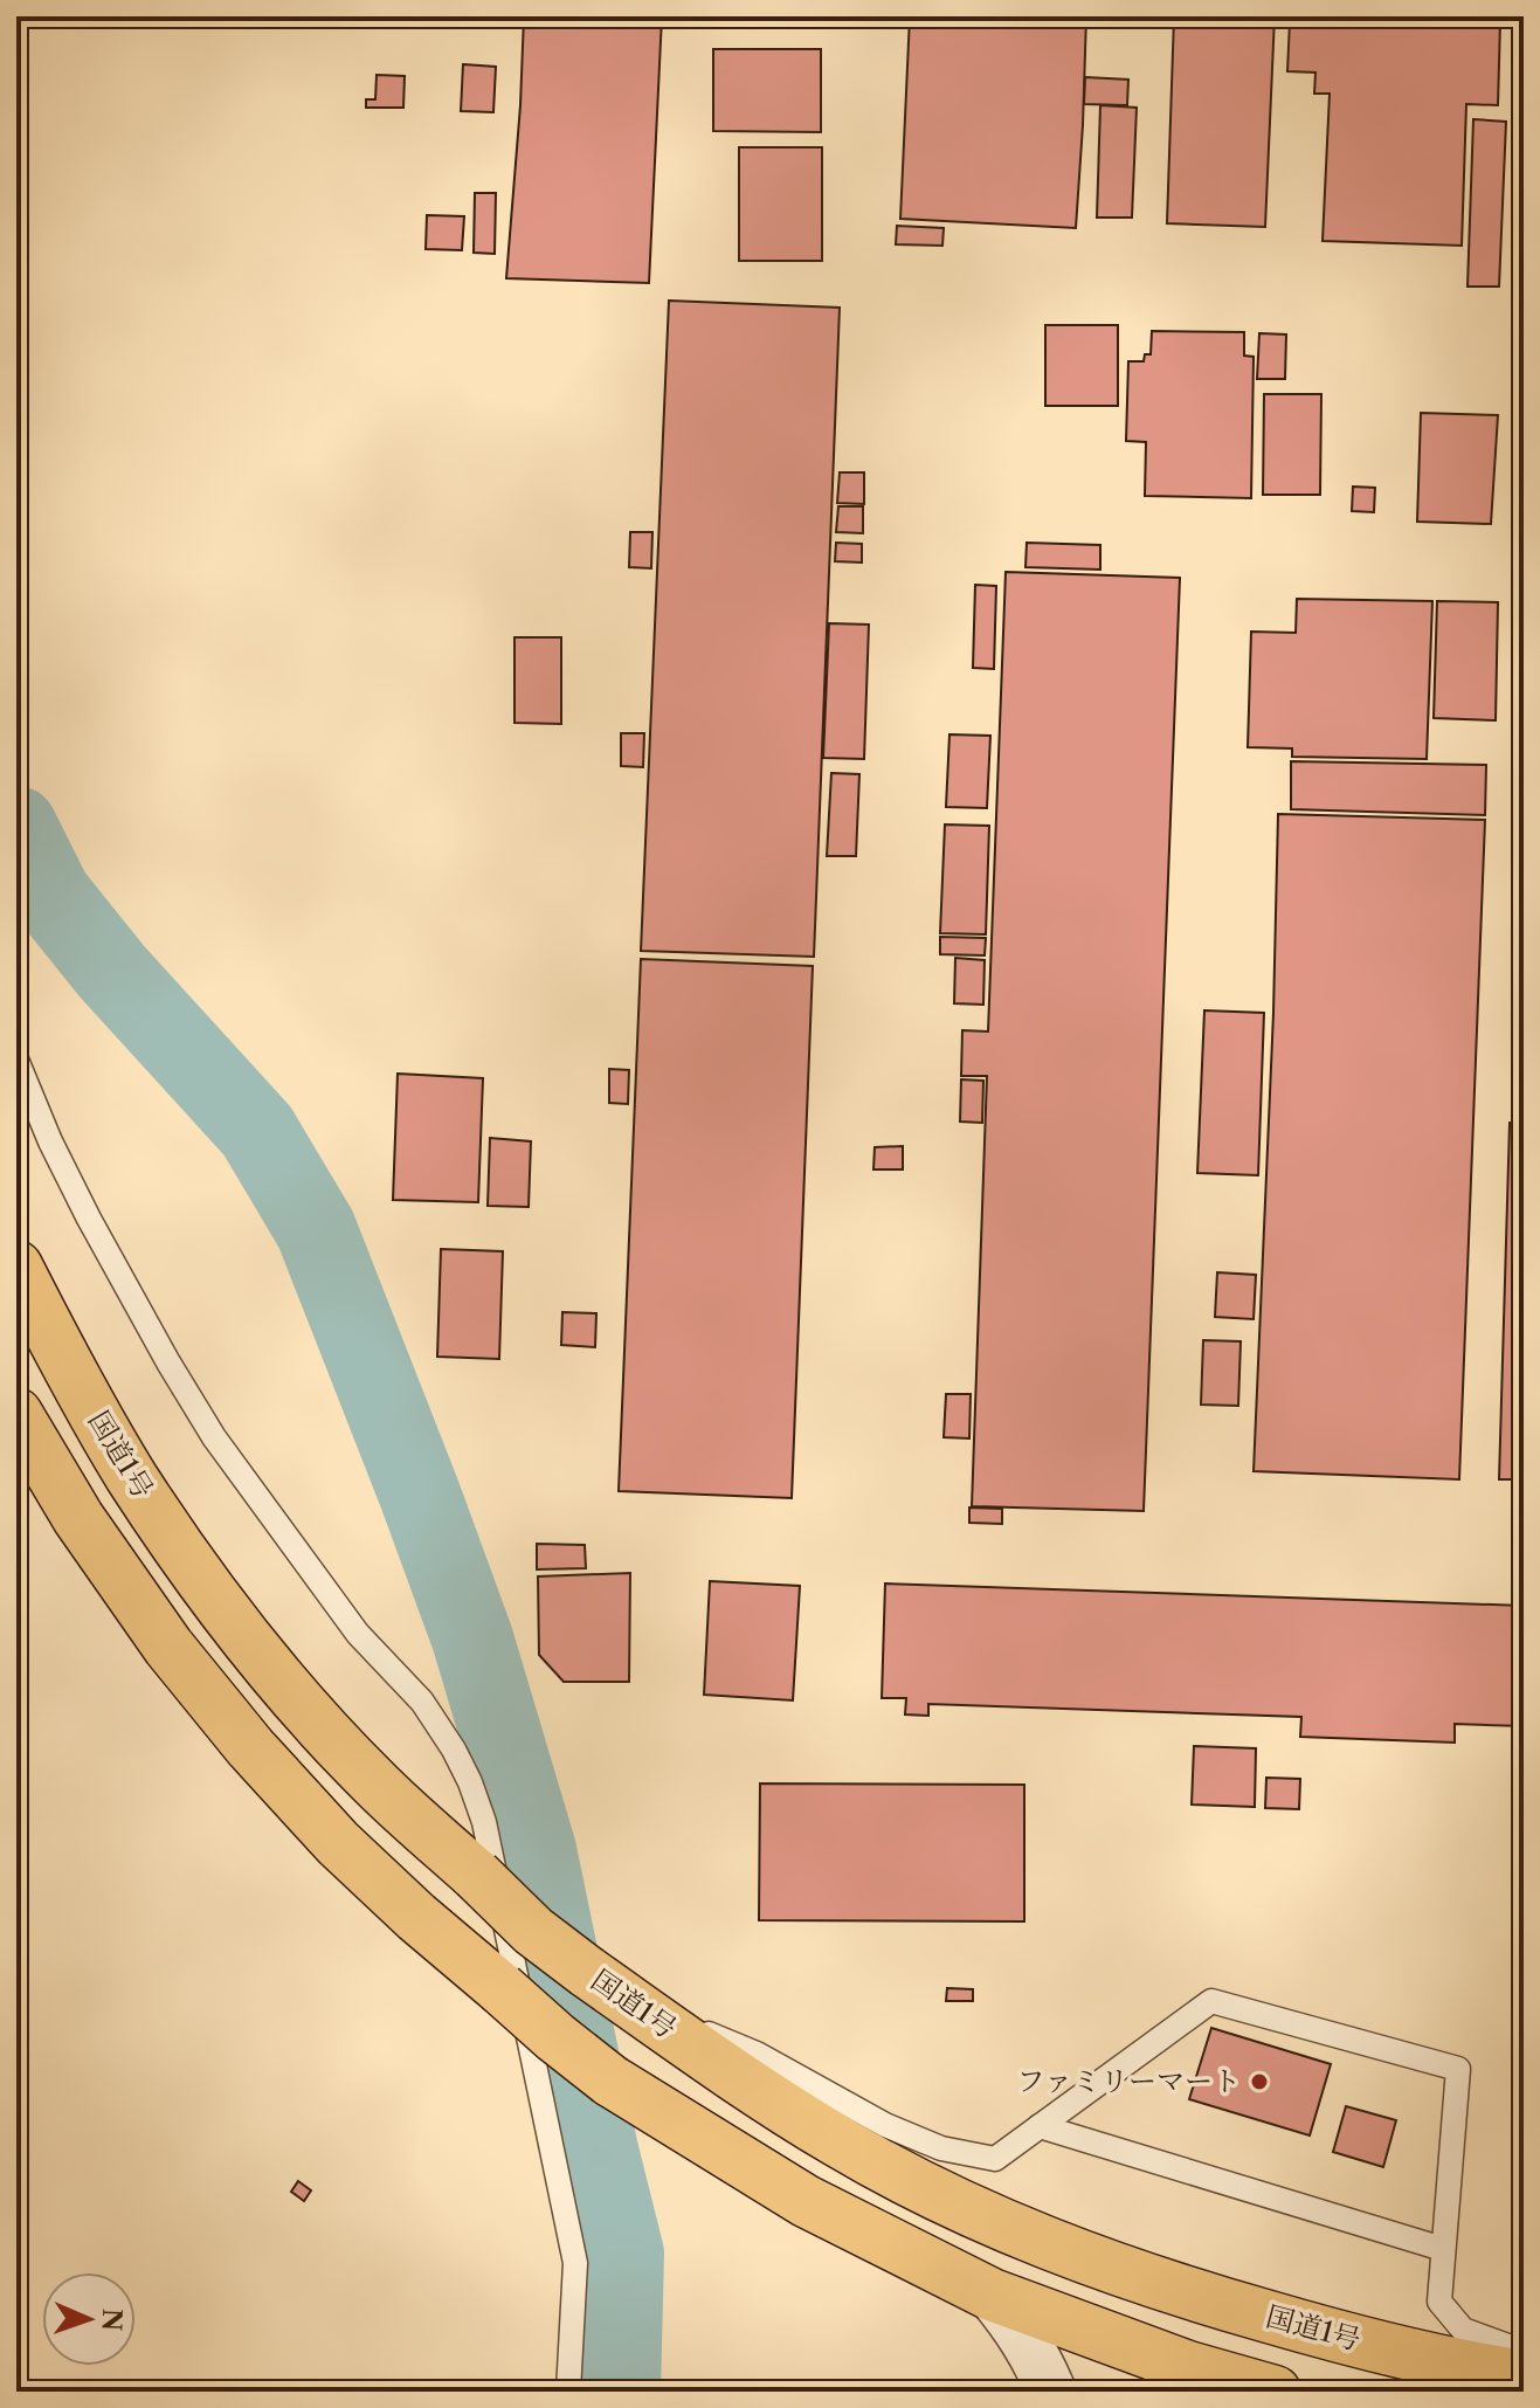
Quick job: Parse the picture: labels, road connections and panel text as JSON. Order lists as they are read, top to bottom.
{
  "streets": {
    "highway": ["国道1号"]
  },
  "places": ["ファミリーマート"],
  "north": "right"
}
